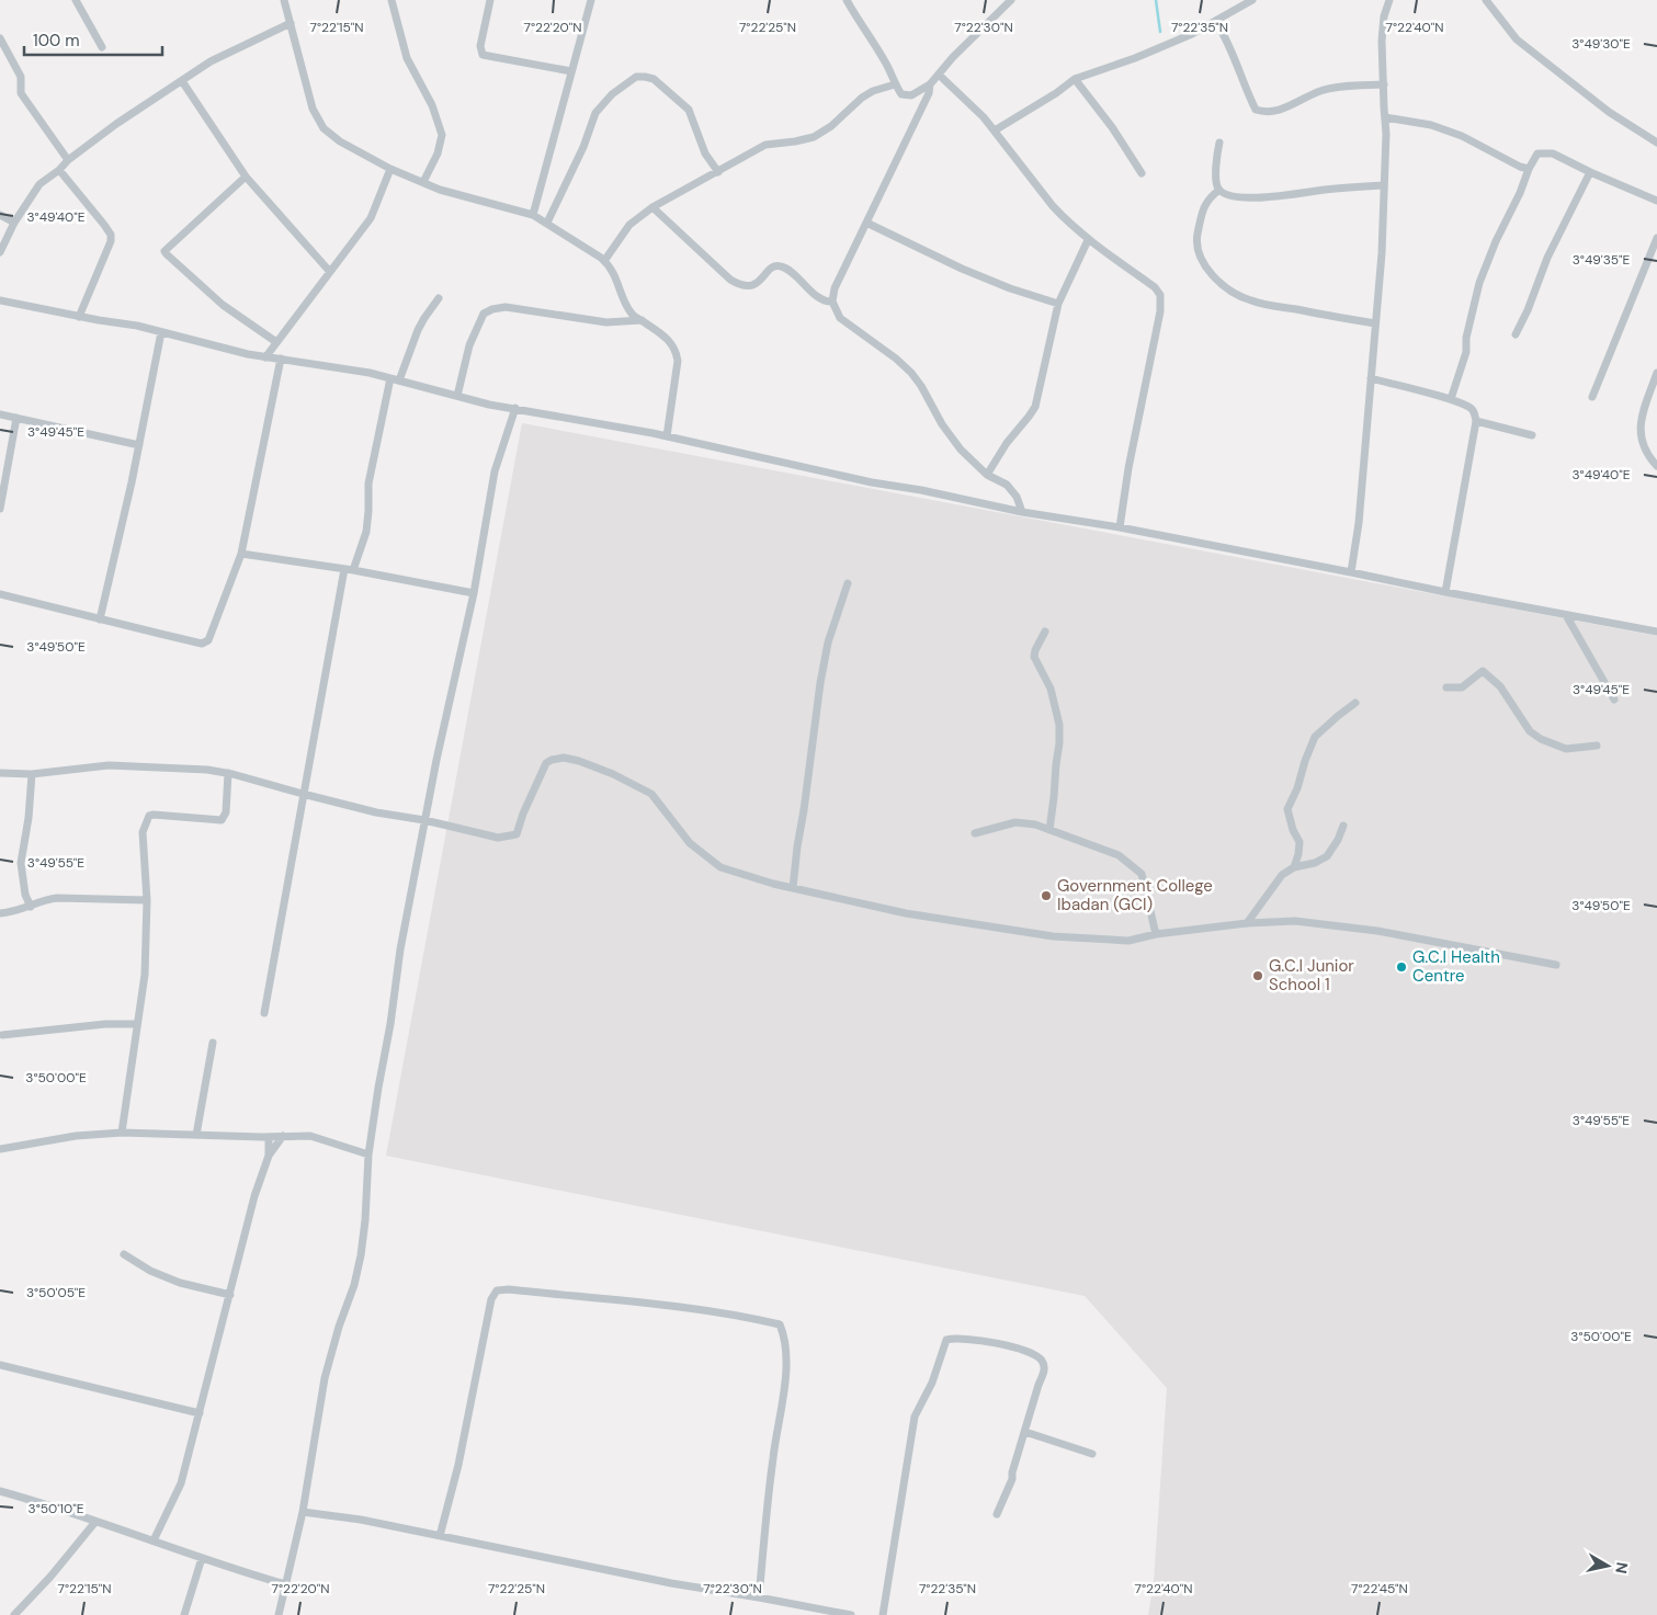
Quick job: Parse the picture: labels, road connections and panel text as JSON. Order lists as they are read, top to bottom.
{
  "places": ["Government College Ibadan (GCI)", "G.C.I Health Centre", "G.C.I Junior School 1"],
  "scale_bar": "100 m",
  "north": "right",
  "coordinates": [
    "7°22'15\"N",
    "7°22'20\"N",
    "7°22'25\"N",
    "7°22'30\"N",
    "7°22'35\"N",
    "7°22'40\"N",
    "3°49'30\"E",
    "3°49'40\"E",
    "3°49'35\"E",
    "3°49'45\"E",
    "3°49'50\"E",
    "3°49'55\"E",
    "3°50'00\"E",
    "3°50'05\"E",
    "3°50'10\"E",
    "7°22'45\"N"
  ]
}
